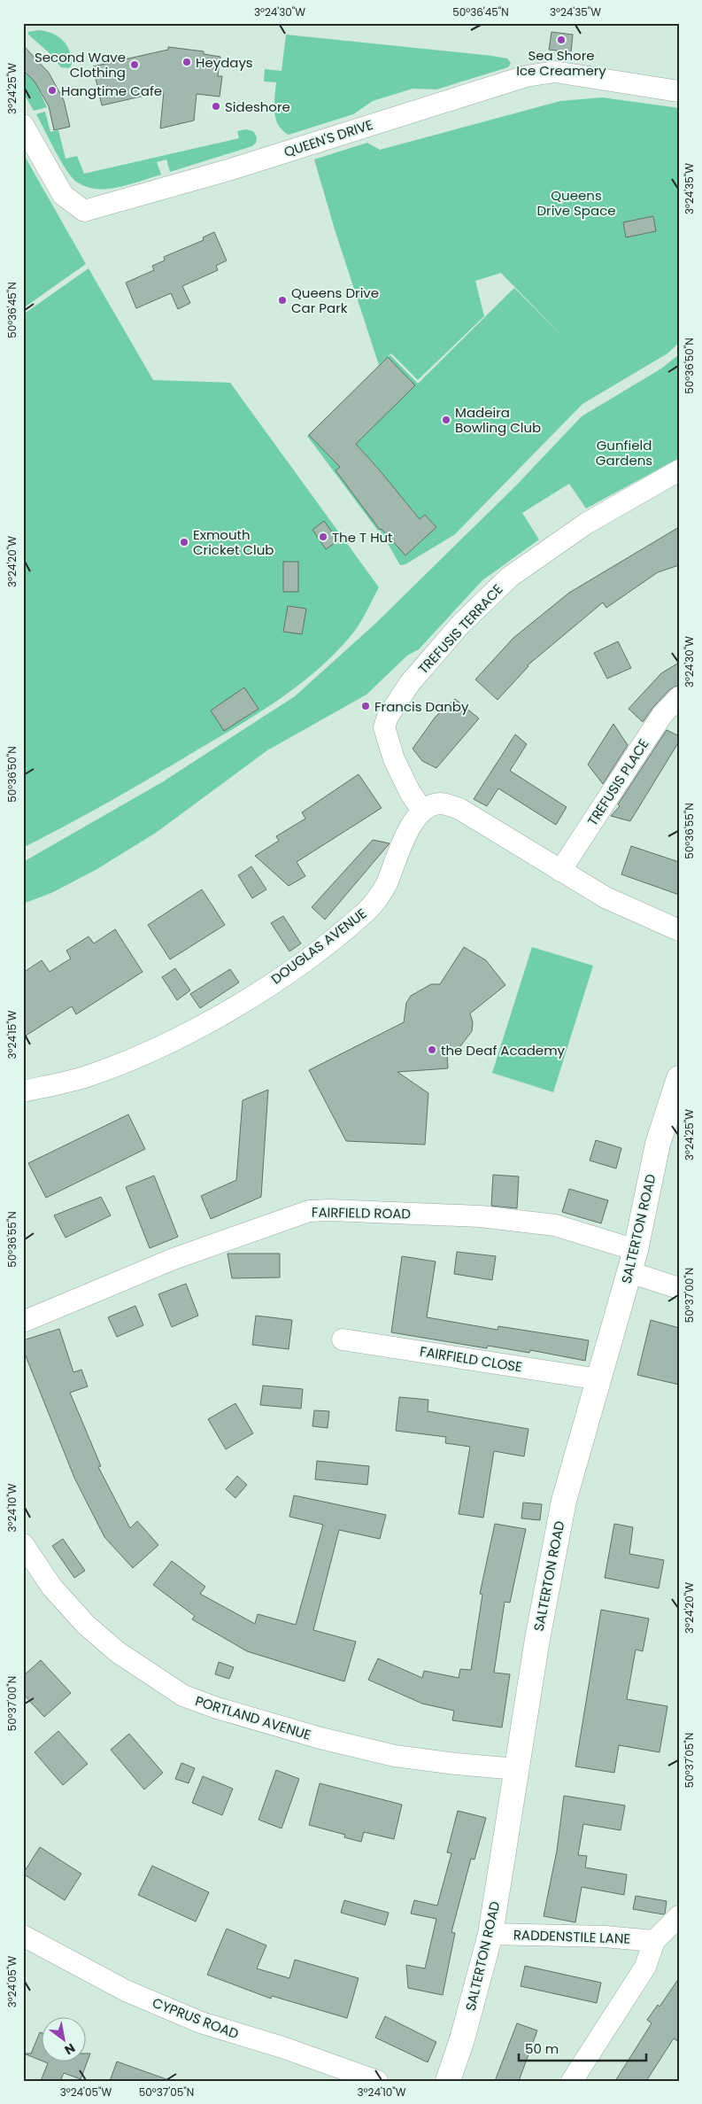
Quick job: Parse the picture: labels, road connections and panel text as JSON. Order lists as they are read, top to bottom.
{
  "streets": {
    "main road": ["SALTERTON ROAD"],
    "street": [
      "QUEEN'S DRIVE",
      "TREFUSIS TERRACE",
      "TREFUSIS PLACE",
      "DOUGLAS AVENUE",
      "FAIRFIELD ROAD",
      "FAIRFIELD CLOSE",
      "PORTLAND AVENUE",
      "RADDENSTILE LANE",
      "CYPRUS ROAD"
    ]
  },
  "crossings": [
    ["TREFUSIS TERRACE", "DOUGLAS AVENUE"],
    ["FAIRFIELD ROAD", "SALTERTON ROAD"],
    ["SALTERTON ROAD", "FAIRFIELD CLOSE"],
    ["SALTERTON ROAD", "PORTLAND AVENUE"],
    ["SALTERTON ROAD", "RADDENSTILE LANE"]
  ],
  "parks": ["Queens Drive Space", "Gunfield Gardens"],
  "places": [
    "Sea Shore Ice Creamery",
    "Heydays",
    "Second Wave Clothing",
    "Hangtime Cafe",
    "Sideshore",
    "Queens Drive Car Park",
    "Madeira Bowling Club",
    "The T Hut",
    "Exmouth Cricket Club",
    "Francis Danby",
    "the Deaf Academy"
  ],
  "scale_bar": "50 m",
  "north": "bottom right",
  "coordinates": [
    "3°24'30\"W",
    "50°36'45\"N",
    "3°24'35\"W",
    "3°24'25\"W",
    "50°36'50\"N",
    "3°24'20\"W",
    "50°36'55\"N",
    "3°24'15\"W",
    "50°37'00\"N",
    "3°24'10\"W",
    "50°37'05\"N",
    "3°24'05\"W"
  ]
}
